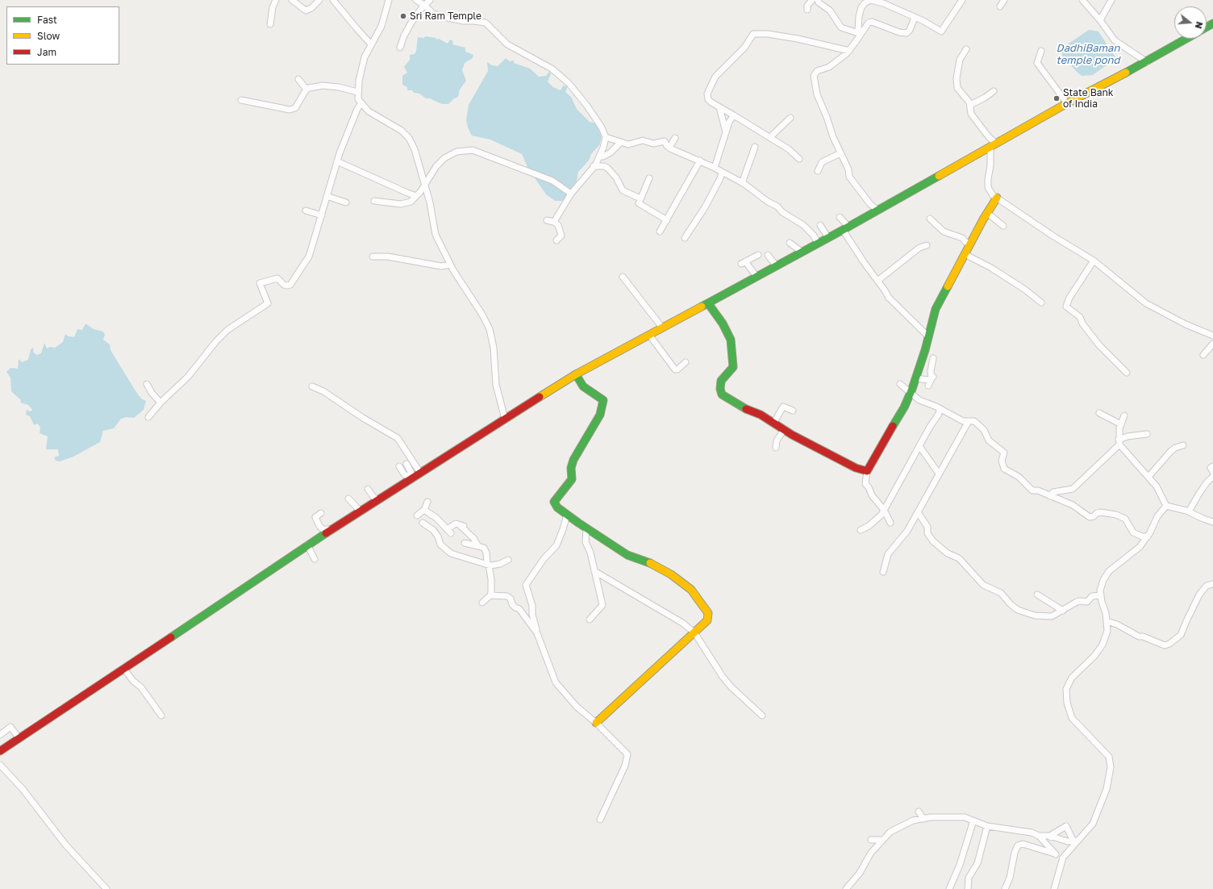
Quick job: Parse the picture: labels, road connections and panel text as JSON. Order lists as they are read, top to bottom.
{
  "water": ["DadhiBaman temple pond"],
  "places": ["Sri Ram Temple", "State Bank of India"],
  "legend": ["Fast", "Slow", "Jam"],
  "north": "right"
}
